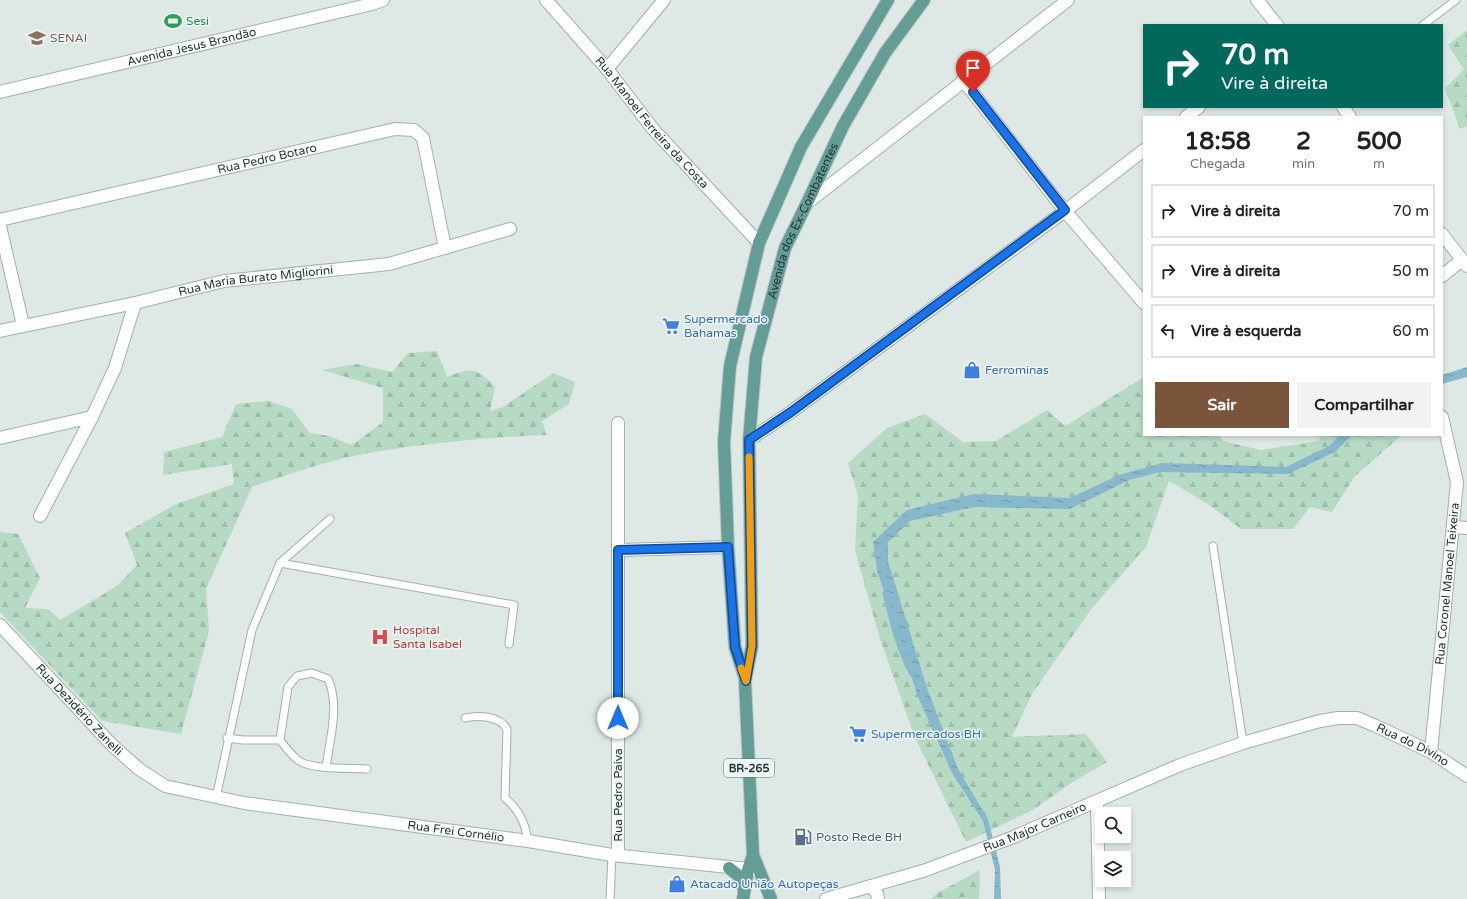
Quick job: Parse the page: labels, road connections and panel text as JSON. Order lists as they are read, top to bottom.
{
  "streets": {
    "main road": ["Avenida dos Ex-Combatentes", "BR-265"],
    "street": [
      "Avenida Jesus Brandão",
      "Rua Manoel Ferreira da Costa",
      "Rua Pedro Botaro",
      "Rua Maria Burato Migliorini",
      "Rua Coronel Manoel Teixeira",
      "Rua Dezidério Zanelli",
      "Rua do Divino",
      "Rua Pedro Paiva",
      "Rua Major Carneiro",
      "Rua Frei Cornélio"
    ]
  },
  "crossings": [
    ["Rua Manoel Ferreira da Costa", "Avenida dos Ex-Combatentes"],
    ["Rua Pedro Botaro", "Rua Maria Burato Migliorini"],
    ["Avenida dos Ex-Combatentes", "Rua Frei Cornélio"],
    ["Rua Coronel Manoel Teixeira", "Rua do Divino"],
    ["Rua Dezidério Zanelli", "Rua Frei Cornélio"],
    ["Rua do Divino", "Rua Major Carneiro"],
    ["Rua Pedro Paiva", "Rua Frei Cornélio"]
  ],
  "places": {
    "sports": ["Sesi"],
    "school or university": ["SENAI"],
    "supermarket": ["Supermercado Bahamas", "Supermercados BH"],
    "shop": ["Ferrominas", "Atacado União Autopeças"],
    "hospital": ["Hospital Santa Isabel"],
    "fuel station": ["Posto Rede BH"]
  },
  "page": {
    "turn": ["70 m", "Vire à direita"],
    "eta": [
      "18:58",
      "Chegada",
      "2",
      "min",
      "500",
      "m"
    ],
    "list": [
      {
        "name": "Vire à direita",
        "value": "70 m"
      },
      {
        "name": "Vire à direita",
        "value": "50 m"
      },
      {
        "name": "Vire à esquerda",
        "value": "60 m"
      }
    ],
    "buttons": ["Sair", "Compartilhar"]
  }
}
